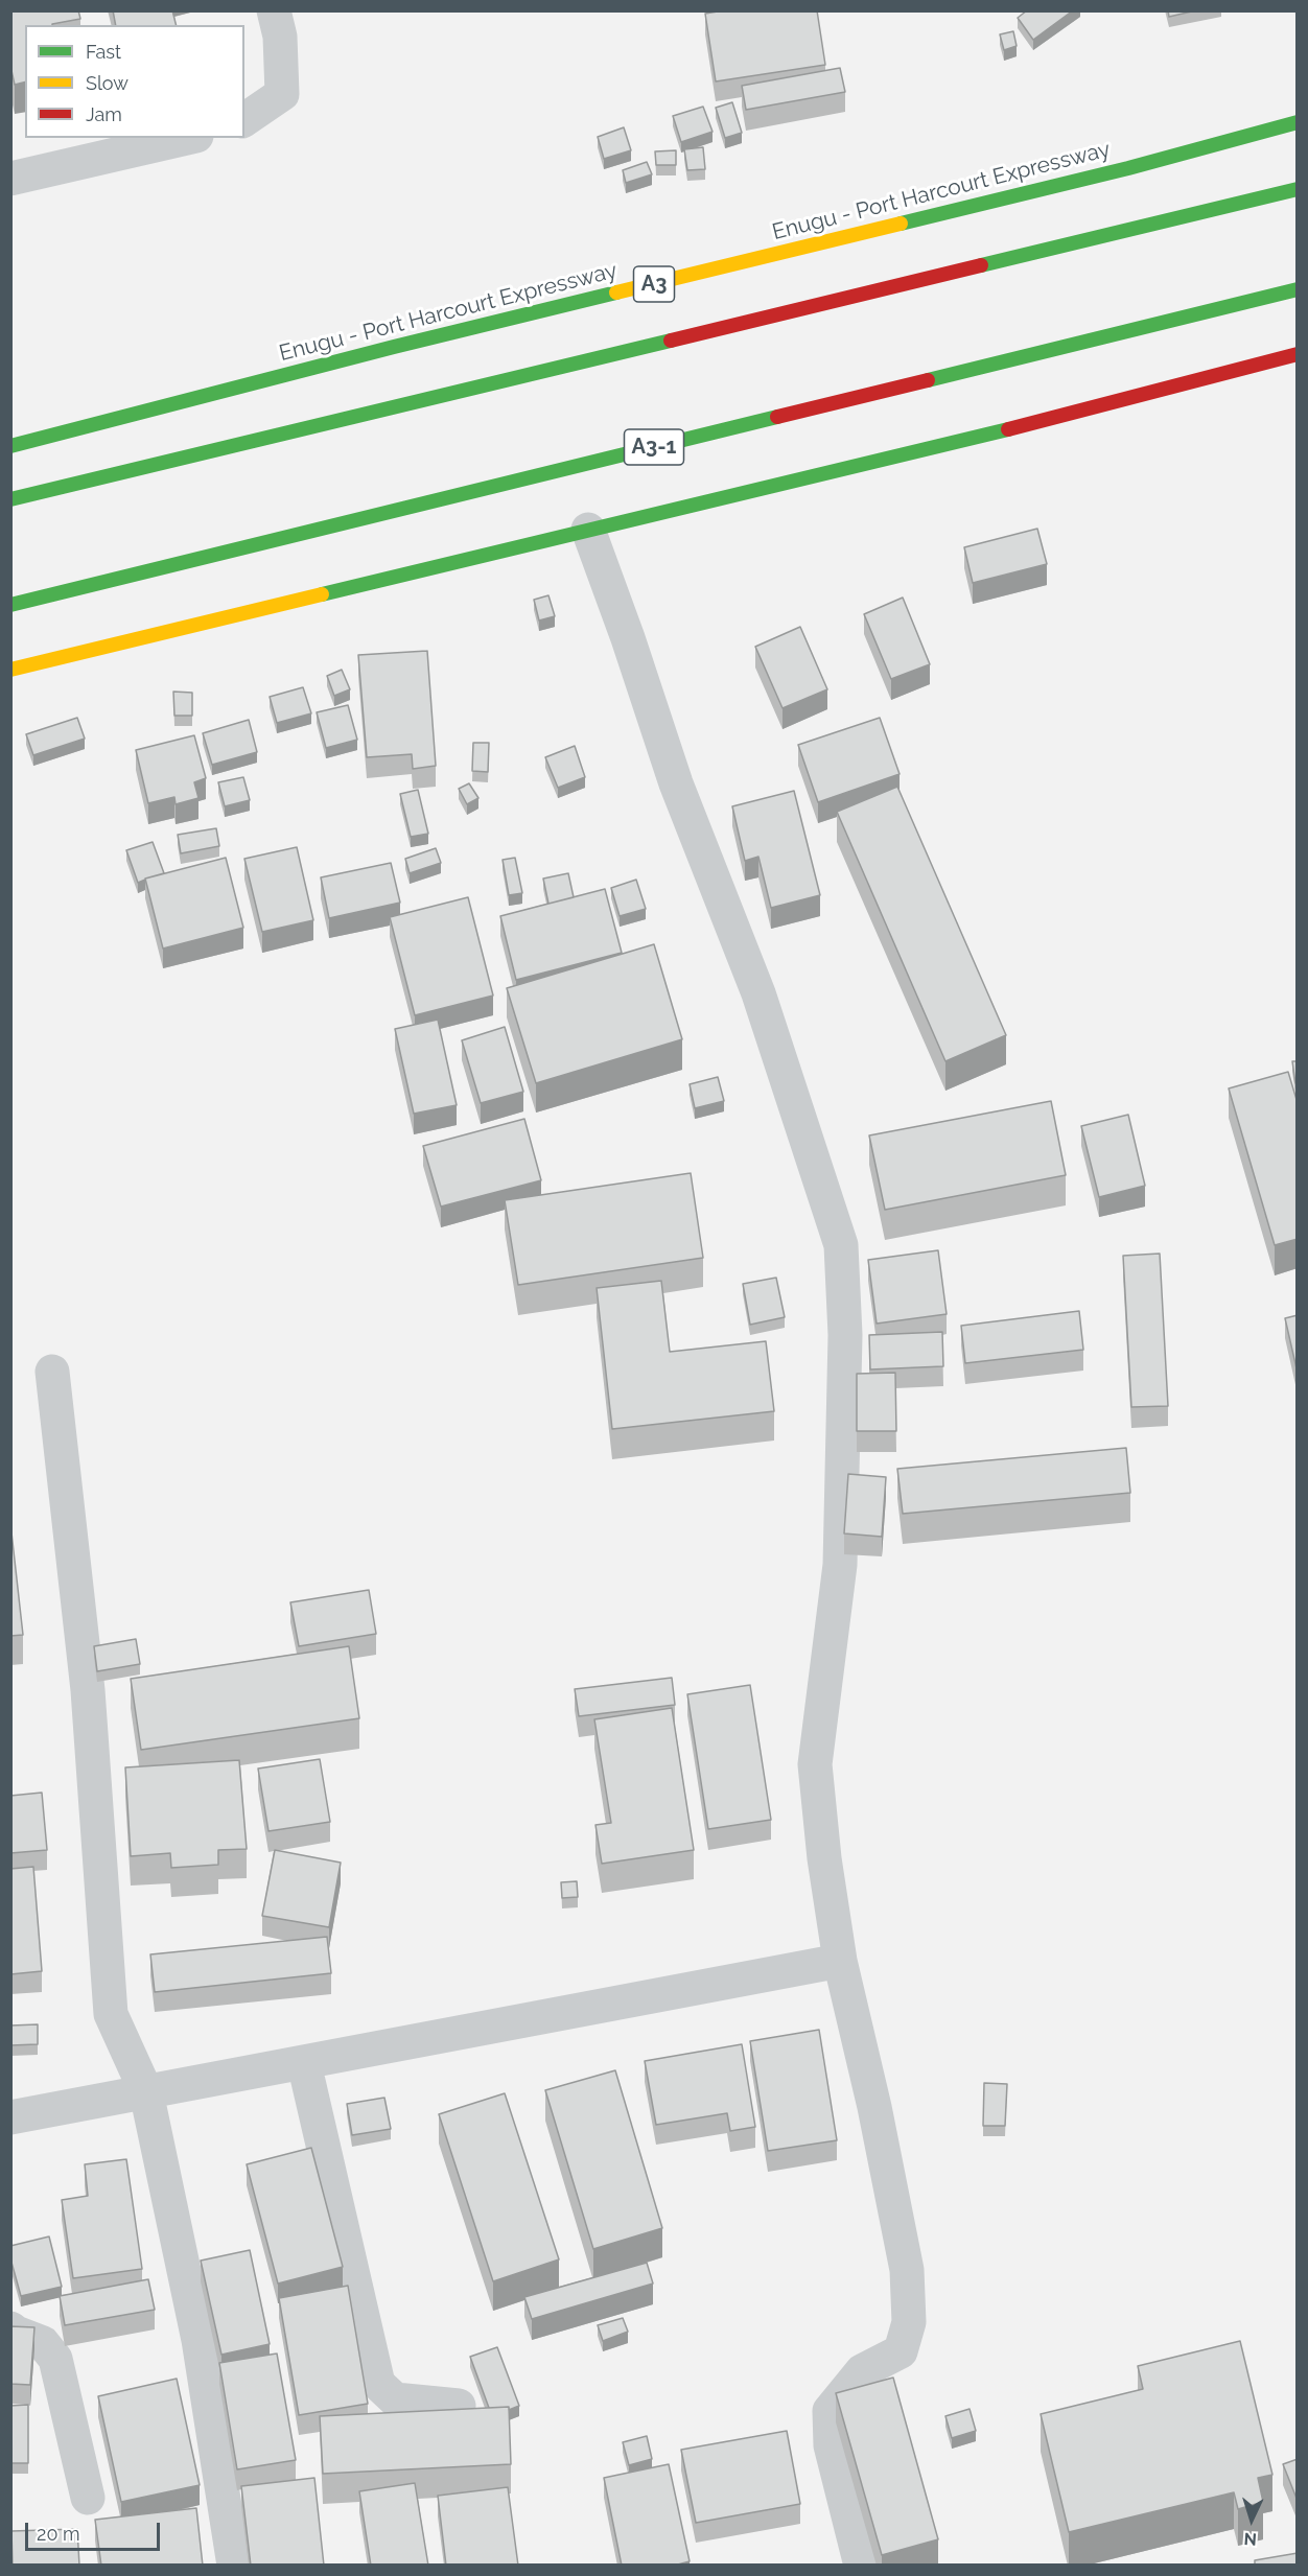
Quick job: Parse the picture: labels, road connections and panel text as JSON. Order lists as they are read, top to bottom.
{
  "streets": {
    "main road": ["Enugu - Port Harcourt Expressway", "A3", "A3-1"]
  },
  "legend": ["Fast", "Slow", "Jam"],
  "scale_bar": "20 m",
  "north": "bottom"
}
